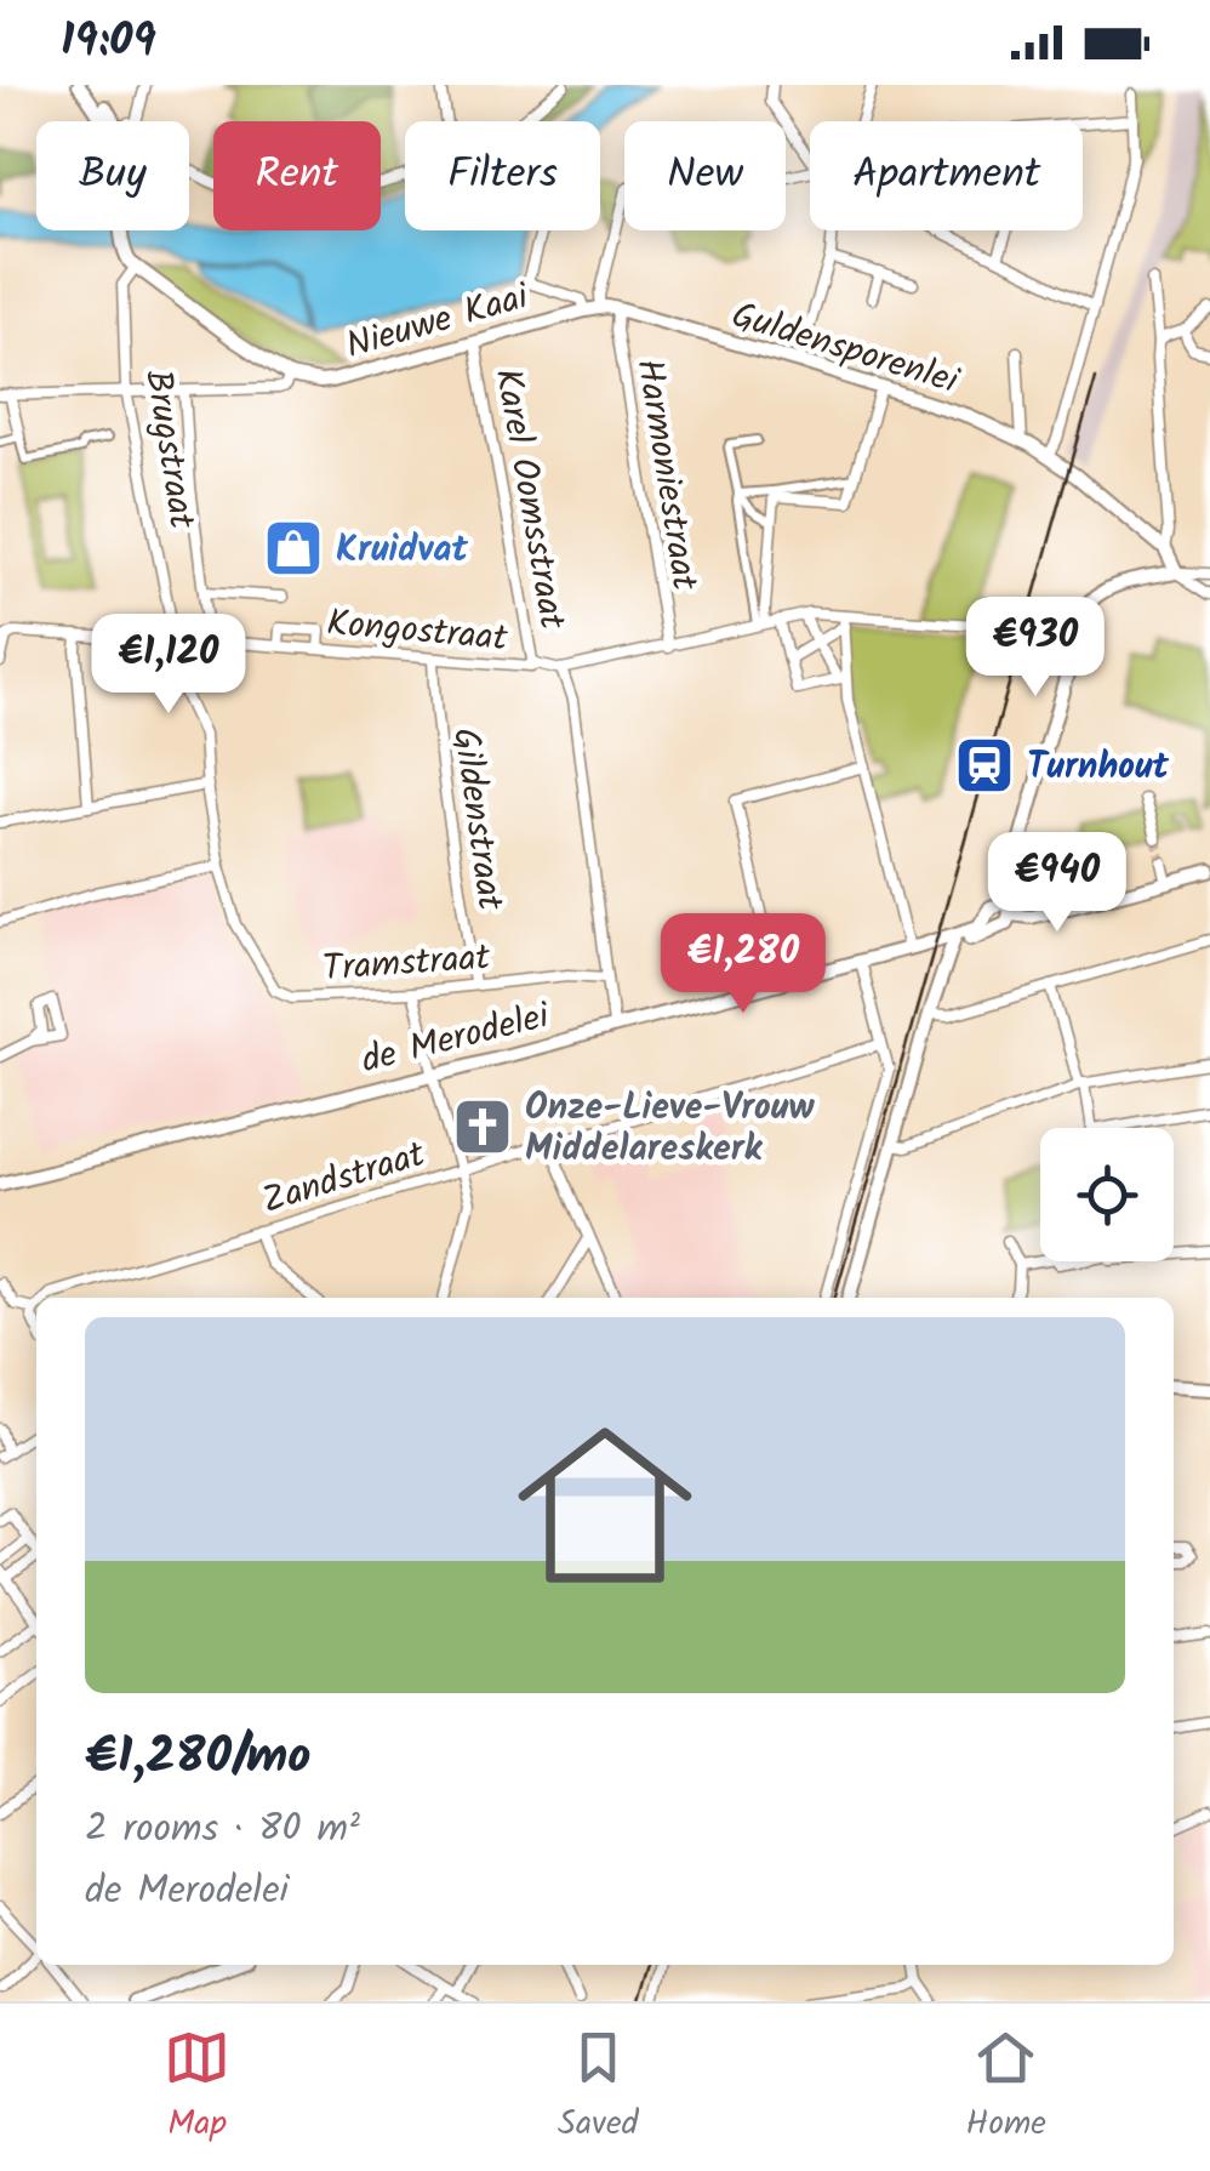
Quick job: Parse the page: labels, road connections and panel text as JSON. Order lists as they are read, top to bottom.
{
  "streets": {
    "street": [
      "Nieuwe Kaai",
      "Guldensporenlei",
      "Brugstraat",
      "Harmoniestraat",
      "Karel Oomsstraat",
      "Kongostraat",
      "Gildenstraat",
      "Tramstraat",
      "de Merodelei",
      "Zandstraat"
    ]
  },
  "crossings": [
    ["Nieuwe Kaai", "Guldensporenlei"],
    ["Nieuwe Kaai", "Harmoniestraat"],
    ["Nieuwe Kaai", "Karel Oomsstraat"],
    ["Guldensporenlei", "Harmoniestraat"],
    ["Brugstraat", "Kongostraat"],
    ["Brugstraat", "Tramstraat"],
    ["Karel Oomsstraat", "Kongostraat"],
    ["Kongostraat", "Gildenstraat"],
    ["Gildenstraat", "Tramstraat"]
  ],
  "places": {
    "shop": ["Kruidvat"],
    "station": ["Turnhout"],
    "church": ["Onze-Lieve-Vrouw Middelareskerk"]
  },
  "page": {
    "status": "19:09",
    "chip": [
      "Buy",
      "Rent",
      "Filters",
      "New",
      "Apartment"
    ],
    "price": [
      "€930",
      "€1,120",
      "€940",
      "€1,280"
    ],
    "list": [
      {
        "name": "€1,280/mo",
        "note": "2 rooms · 80 m² · de Merodelei"
      }
    ],
    "tabs": ["Map", "Saved", "Home"]
  }
}
